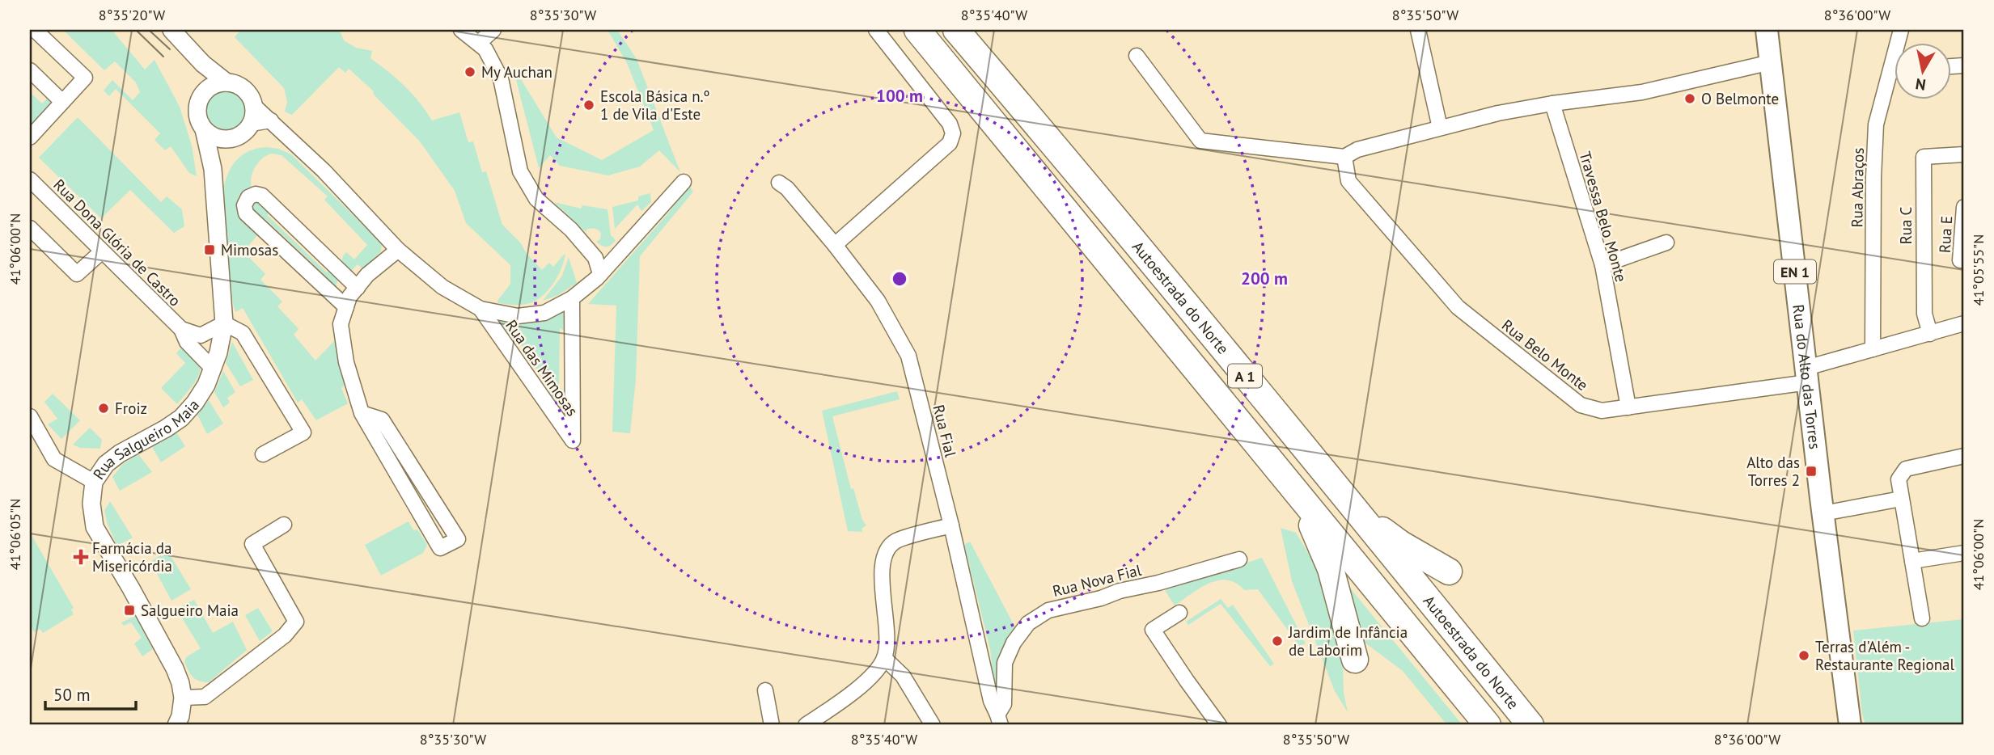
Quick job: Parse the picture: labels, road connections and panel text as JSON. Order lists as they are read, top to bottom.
{
  "streets": {
    "highway": ["Autoestrada do Norte", "A 1"],
    "main road": ["EN 1", "Rua do Alto das Torres"],
    "street": [
      "Rua Abraços",
      "Travessa Belo Monte",
      "Rua C",
      "Rua E",
      "Rua Dona Glória de Castro",
      "Rua Belo Monte",
      "Rua das Mimosas",
      "Rua Fial",
      "Rua Salgueiro Maia",
      "Rua Nova Fial"
    ]
  },
  "crossings": [
    ["Rua Abraços", "Rua Belo Monte"],
    ["Travessa Belo Monte", "Rua Belo Monte"],
    ["Rua C", "Rua Belo Monte"],
    ["Rua Dona Glória de Castro", "Rua Salgueiro Maia"],
    ["Rua Belo Monte", "Rua do Alto das Torres"],
    ["Rua das Mimosas", "Rua Salgueiro Maia"],
    ["Rua Fial", "Rua Nova Fial"]
  ],
  "places": {
    "other": [
      "My Auchan",
      "O Belmonte",
      "Escola Básica n.º 1 de Vila d'Este",
      "Froiz",
      "Jardim de Infância de Laborim",
      "Terras d'Além - Restaurante Regional"
    ],
    "transit": ["Mimosas", "Alto das Torres 2", "Salgueiro Maia"],
    "health": ["Farmácia da Misericórdia"]
  },
  "scale_bar": "50 m",
  "north": "bottom",
  "coordinates": [
    "8°35'20\"W",
    "8°35'30\"W",
    "8°35'40\"W",
    "8°35'50\"W",
    "8°36'00\"W",
    "41°06'00\"N",
    "41°05'55\"N",
    "41°06'05\"N"
  ],
  "rings": ["100 m", "200 m"]
}
